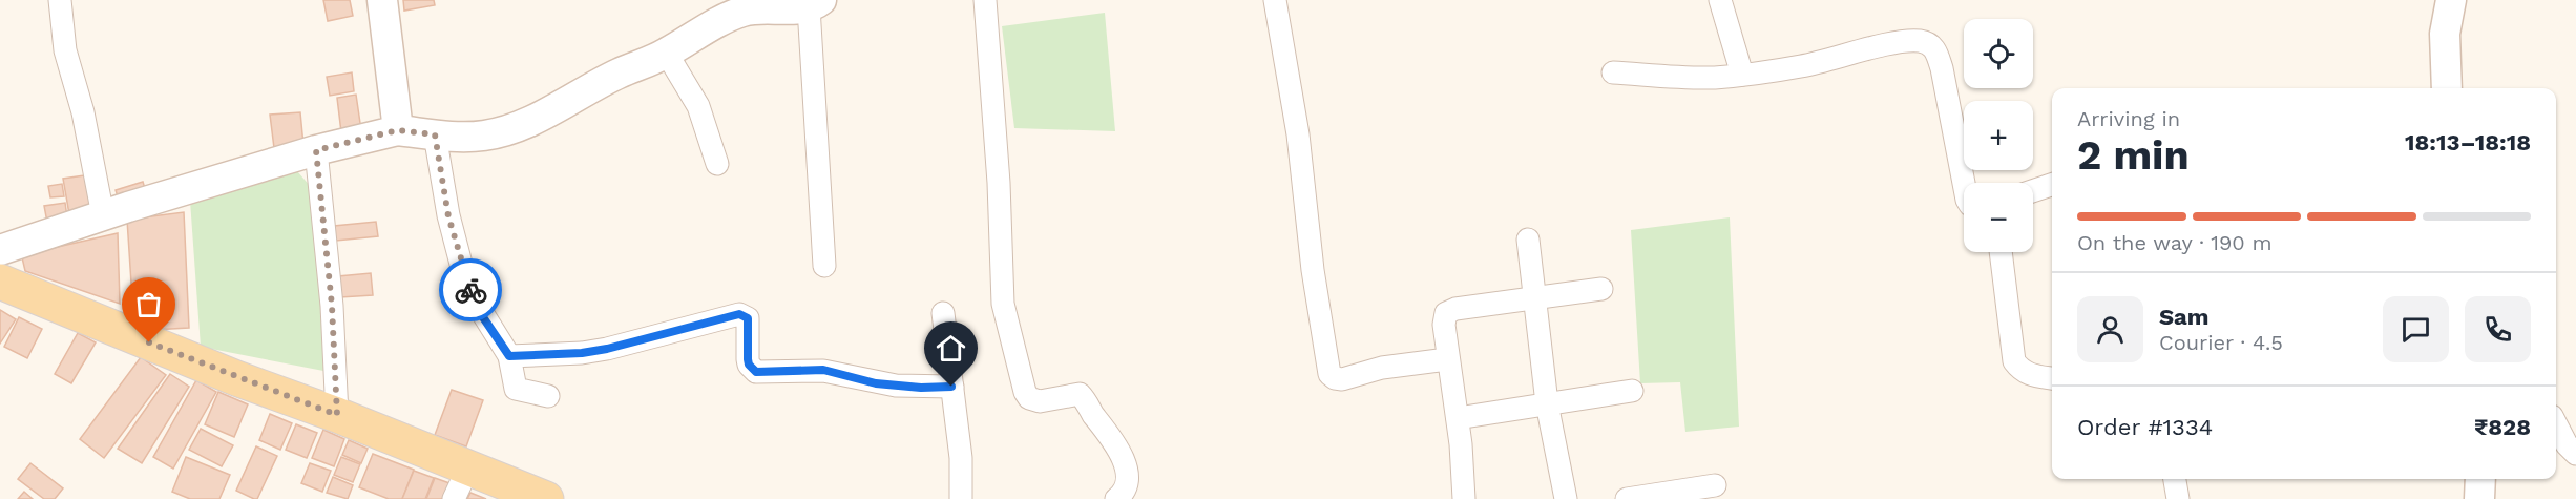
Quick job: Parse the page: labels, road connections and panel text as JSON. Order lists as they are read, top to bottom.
{
  "page": {
    "map_buttons": ["+", "−"],
    "heading": ["2 min", "Arriving in", "18:13–18:18"],
    "panel": [
      "Sam",
      "Courier · 4.5",
      "Order #1334",
      "₹828"
    ],
    "bar": "On the way · 190 m"
  }
}
